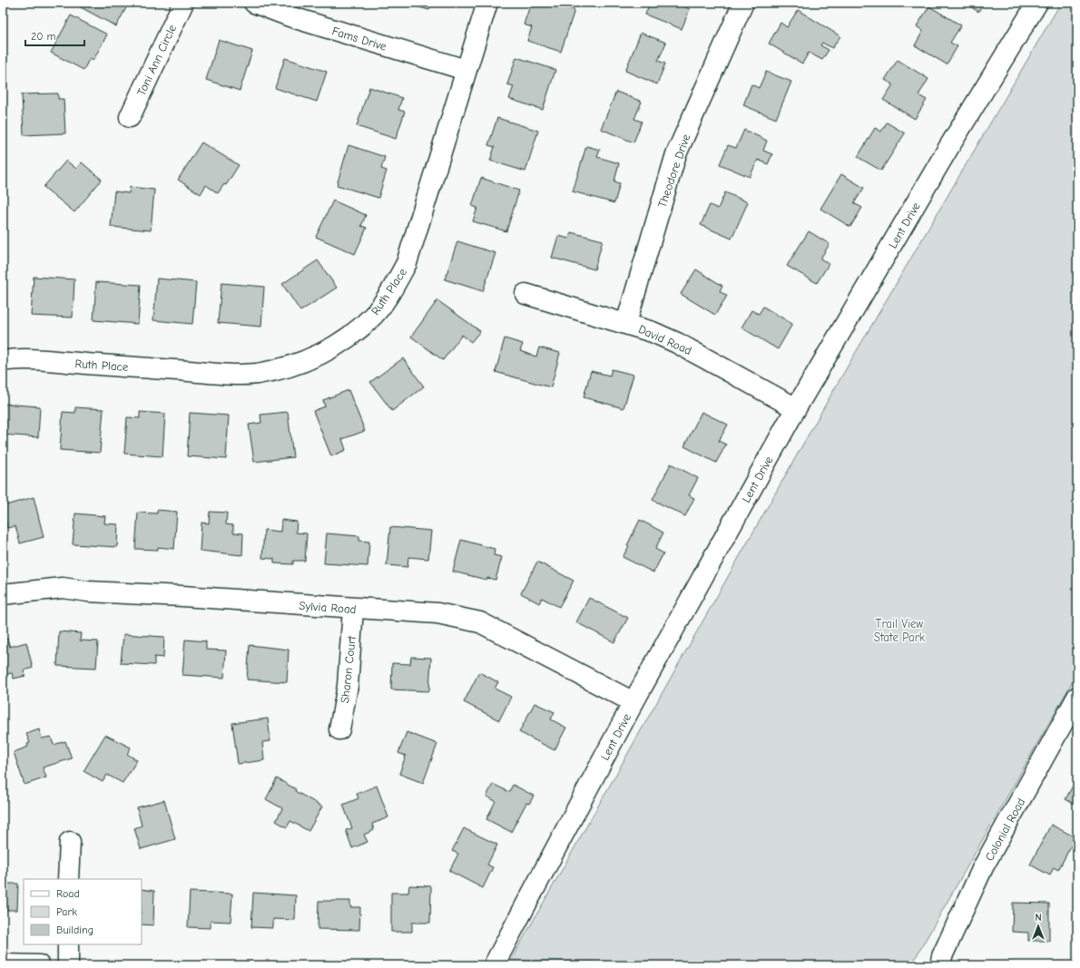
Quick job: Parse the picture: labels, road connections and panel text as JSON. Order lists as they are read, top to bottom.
{
  "streets": {
    "street": [
      "Fams Drive",
      "Toni Ann Circle",
      "Theodore Drive",
      "Lent Drive",
      "Ruth Place",
      "David Road",
      "Sylvia Road",
      "Sharon Court",
      "Colonial Road"
    ]
  },
  "crossings": [
    ["Fams Drive", "Ruth Place"],
    ["Theodore Drive", "David Road"],
    ["Lent Drive", "David Road"],
    ["Lent Drive", "Sylvia Road"],
    ["Sylvia Road", "Sharon Court"]
  ],
  "parks": ["Trail View State Park"],
  "legend": ["Road", "Park", "Building"],
  "scale_bar": "20 m",
  "north": "top"
}
